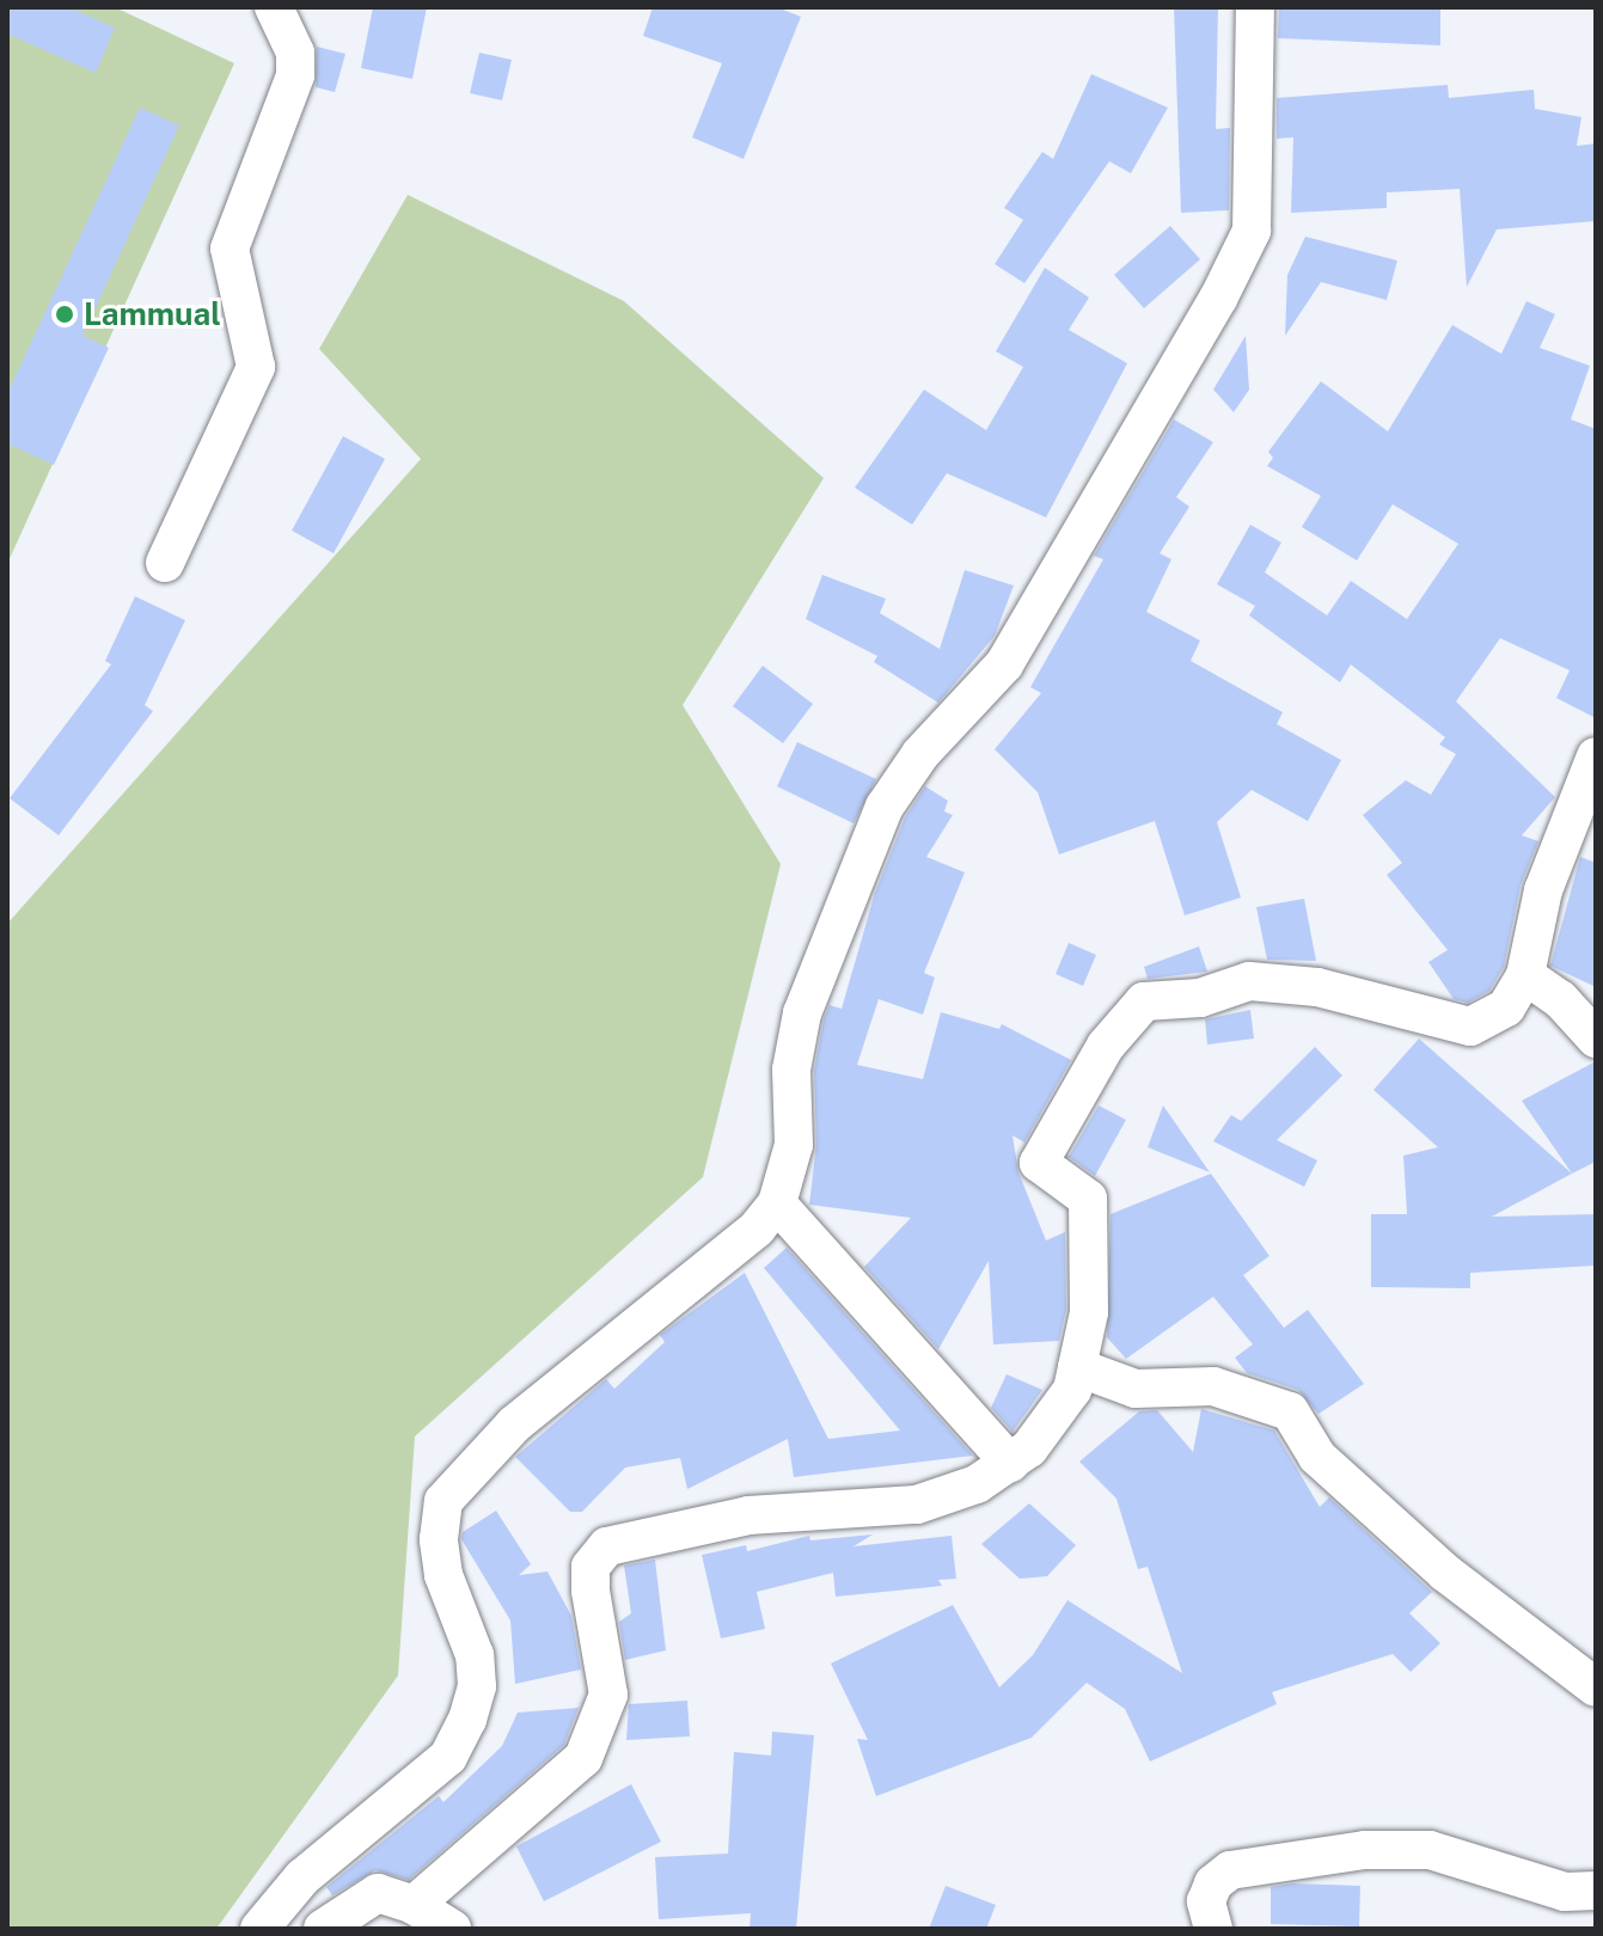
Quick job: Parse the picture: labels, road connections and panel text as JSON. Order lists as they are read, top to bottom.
{
  "places": ["Lammual"]
}
